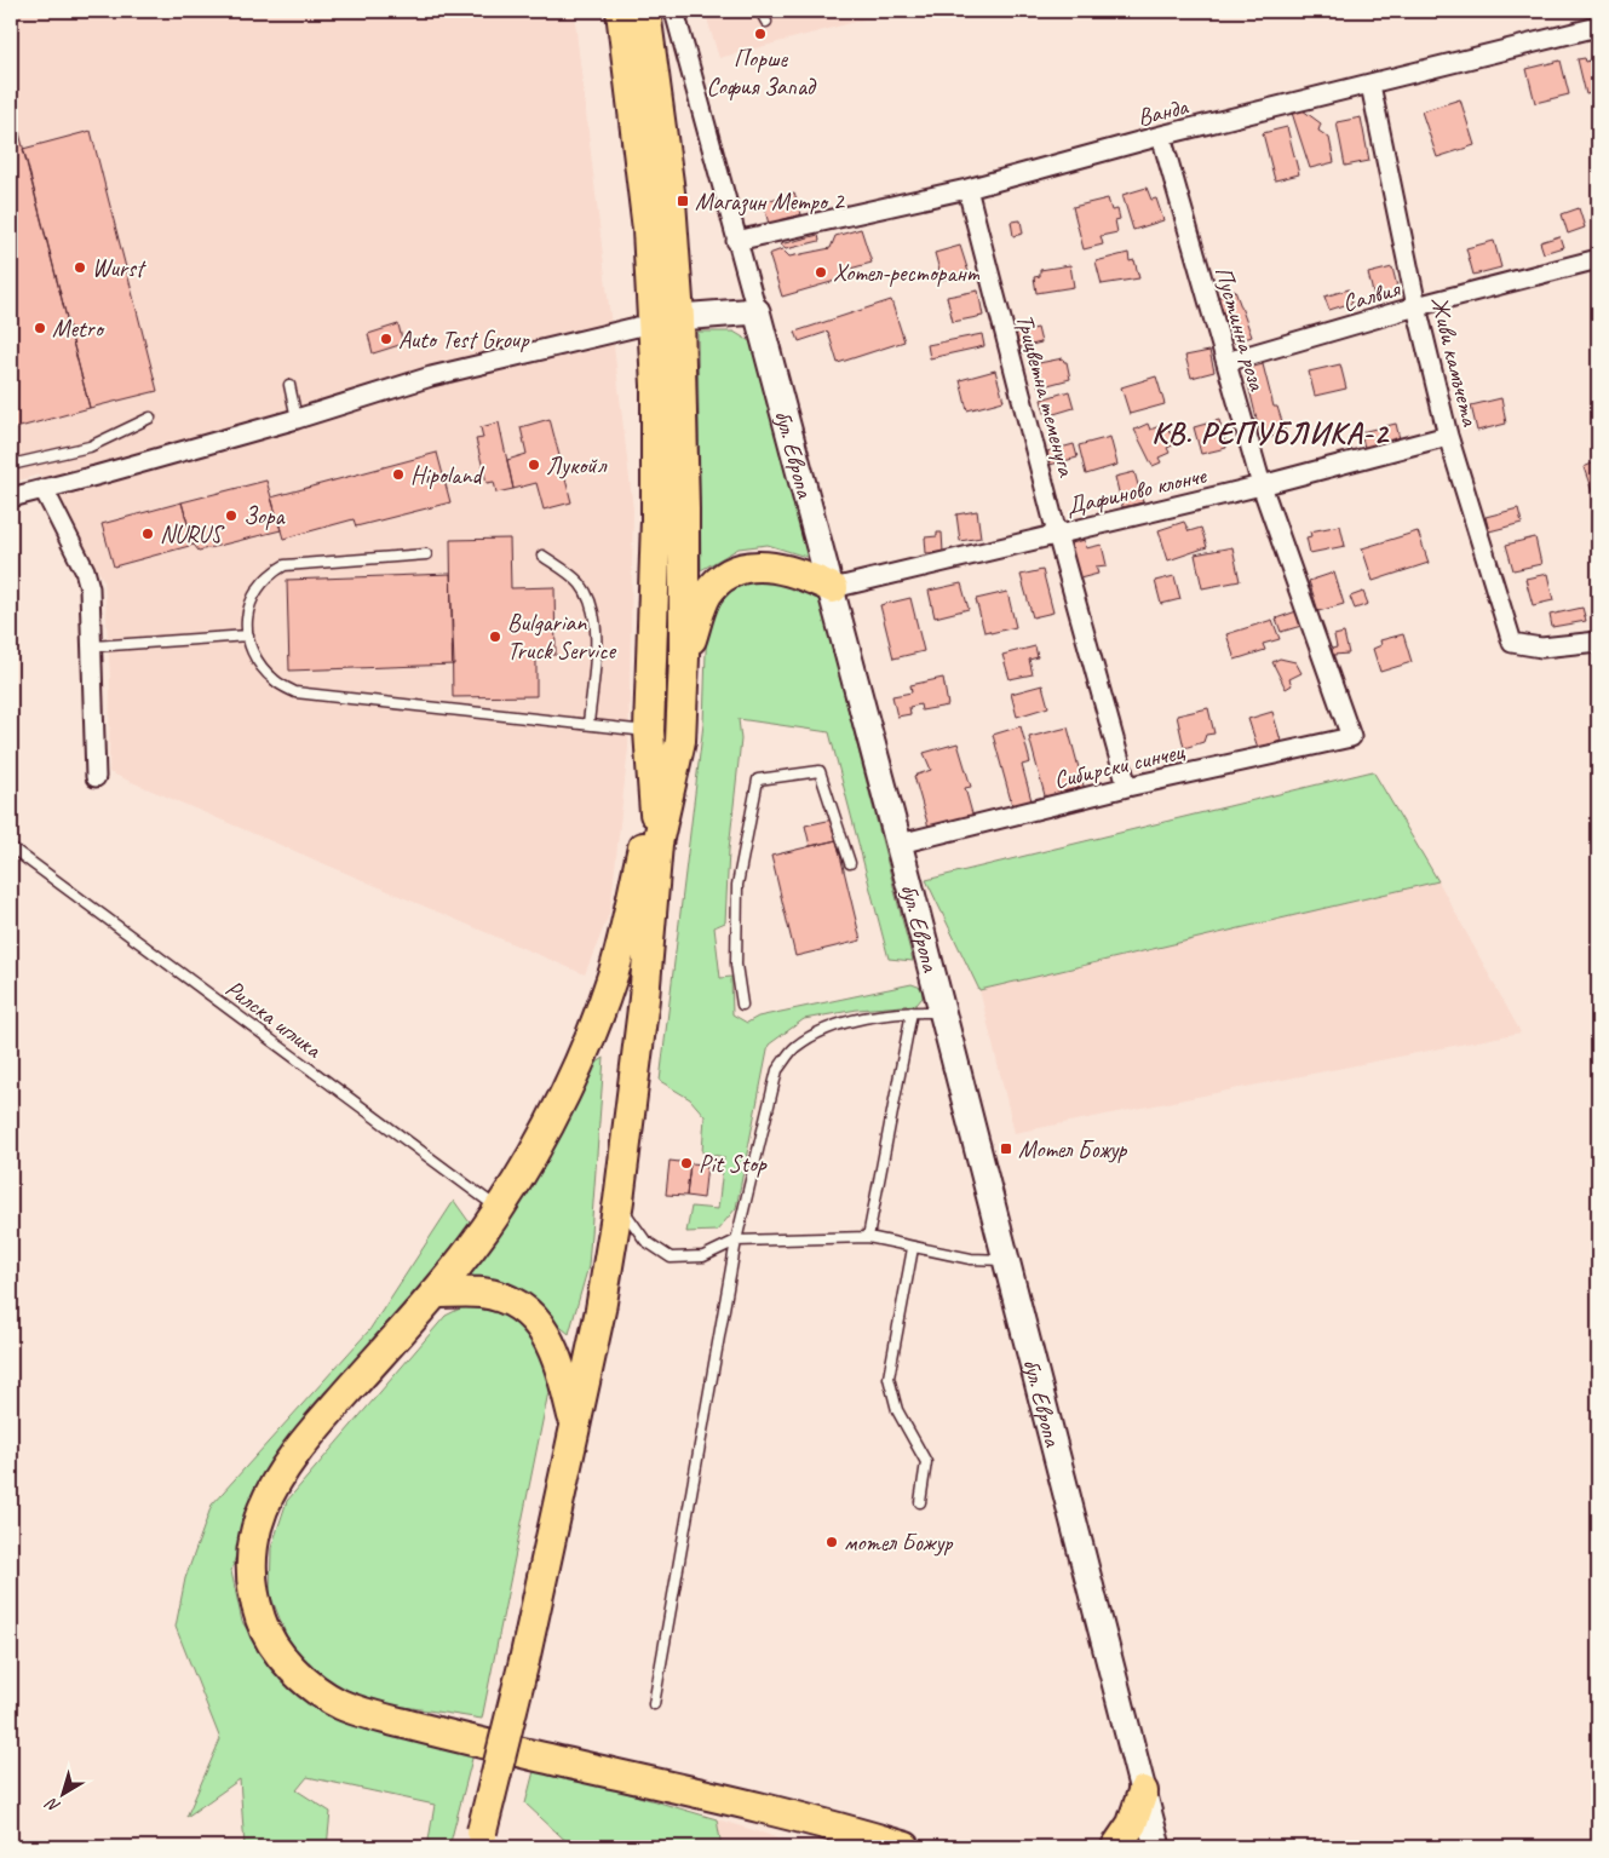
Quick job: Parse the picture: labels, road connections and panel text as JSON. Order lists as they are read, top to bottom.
{
  "streets": {
    "street": [
      "Ванда",
      "Салвия",
      "Пустинна роза",
      "Живи камъчета",
      "Трицветна теменуга",
      "бул. Европа",
      "Дафиново клонче",
      "Сибирски синчец"
    ],
    "lane": ["Рилска иглика"]
  },
  "crossings": [
    ["Ванда", "Пустинна роза"],
    ["Ванда", "Живи камъчета"],
    ["Ванда", "Трицветна теменуга"],
    ["Ванда", "бул. Европа"],
    ["Салвия", "Пустинна роза"],
    ["Салвия", "Живи камъчета"],
    ["Пустинна роза", "Дафиново клонче"],
    ["Пустинна роза", "Сибирски синчец"],
    ["Живи камъчета", "Дафиново клонче"],
    ["Трицветна теменуга", "Дафиново клонче"],
    ["Трицветна теменуга", "Сибирски синчец"],
    ["бул. Европа", "Дафиново клонче"],
    ["бул. Европа", "Сибирски синчец"]
  ],
  "districts": ["КВ. РЕПУБЛИКА-2"],
  "places": {
    "other": [
      "Порше София Запад",
      "Wurst",
      "Хотел-ресторант",
      "Metro",
      "Auto Test Group",
      "Лукойл",
      "Hipoland",
      "Зора",
      "NURUS",
      "Bulgarian Truck Service",
      "Pit Stop",
      "мотел Божур"
    ],
    "transit": ["Магазин Метро 2", "Мотел Божур"]
  },
  "north": "bottom left"
}
